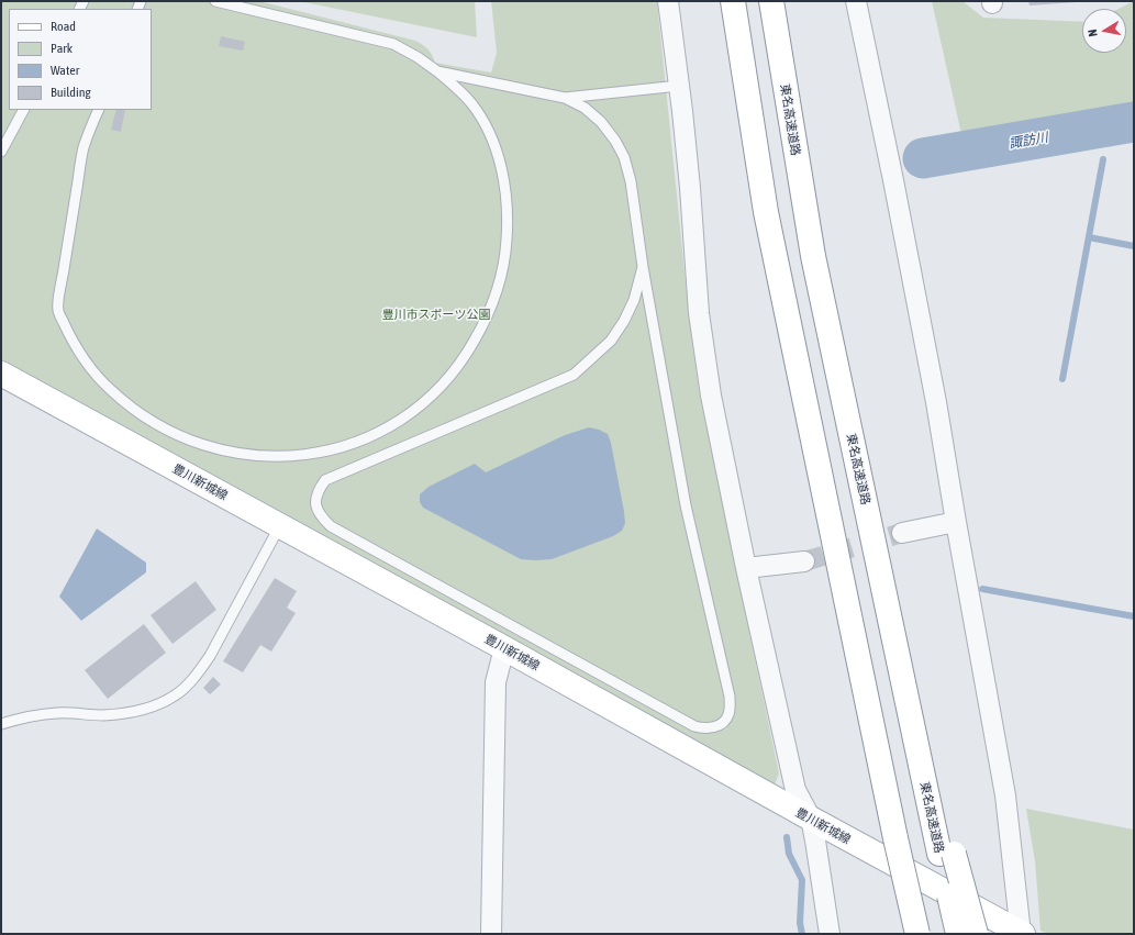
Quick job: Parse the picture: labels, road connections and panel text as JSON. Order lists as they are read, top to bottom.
{
  "streets": {
    "main road": ["東名高速道路", "豊川新城線"]
  },
  "water": ["諏訪川"],
  "parks": ["豊川市スポーツ公園"],
  "legend": [
    "Road",
    "Park",
    "Water",
    "Building"
  ],
  "north": "left"
}
